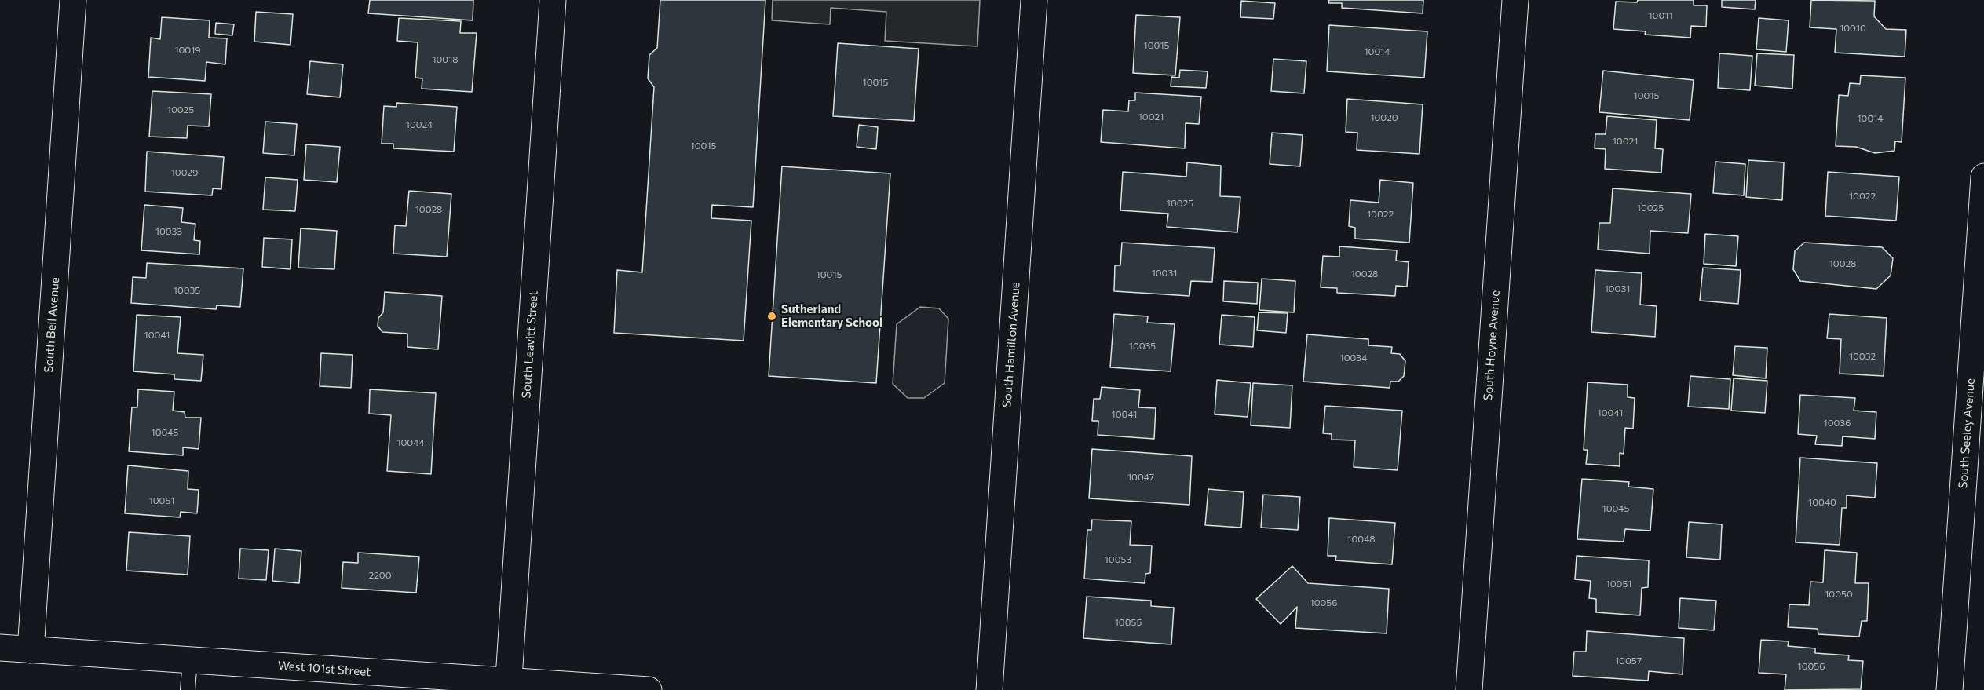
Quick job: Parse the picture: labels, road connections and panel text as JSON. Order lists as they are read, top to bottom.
{
  "streets": {
    "street": [
      "South Bell Avenue",
      "South Leavitt Street",
      "South Hamilton Avenue",
      "South Hoyne Avenue",
      "South Seeley Avenue",
      "West 101st Street"
    ]
  },
  "crossings": [
    ["South Bell Avenue", "West 101st Street"],
    ["South Leavitt Street", "West 101st Street"]
  ],
  "places": ["Sutherland Elementary School"],
  "house_numbers": [
    "10011",
    "10010",
    "10015",
    "10019",
    "10014",
    "10018",
    "10015",
    "10015",
    "10025",
    "10021",
    "10020",
    "10014",
    "10024",
    "10021",
    "10015",
    "10029",
    "10022",
    "10025",
    "10025",
    "10028",
    "10022",
    "10033",
    "10028",
    "10031",
    "10028",
    "10015",
    "10031",
    "10035",
    "10041",
    "10035",
    "10032",
    "10034",
    "10041",
    "10041",
    "10036",
    "10045",
    "10044",
    "10047",
    "10051",
    "10040",
    "10045",
    "10048",
    "10053",
    "2200",
    "10051",
    "10050",
    "10056",
    "10055",
    "10057",
    "10056"
  ]
}
